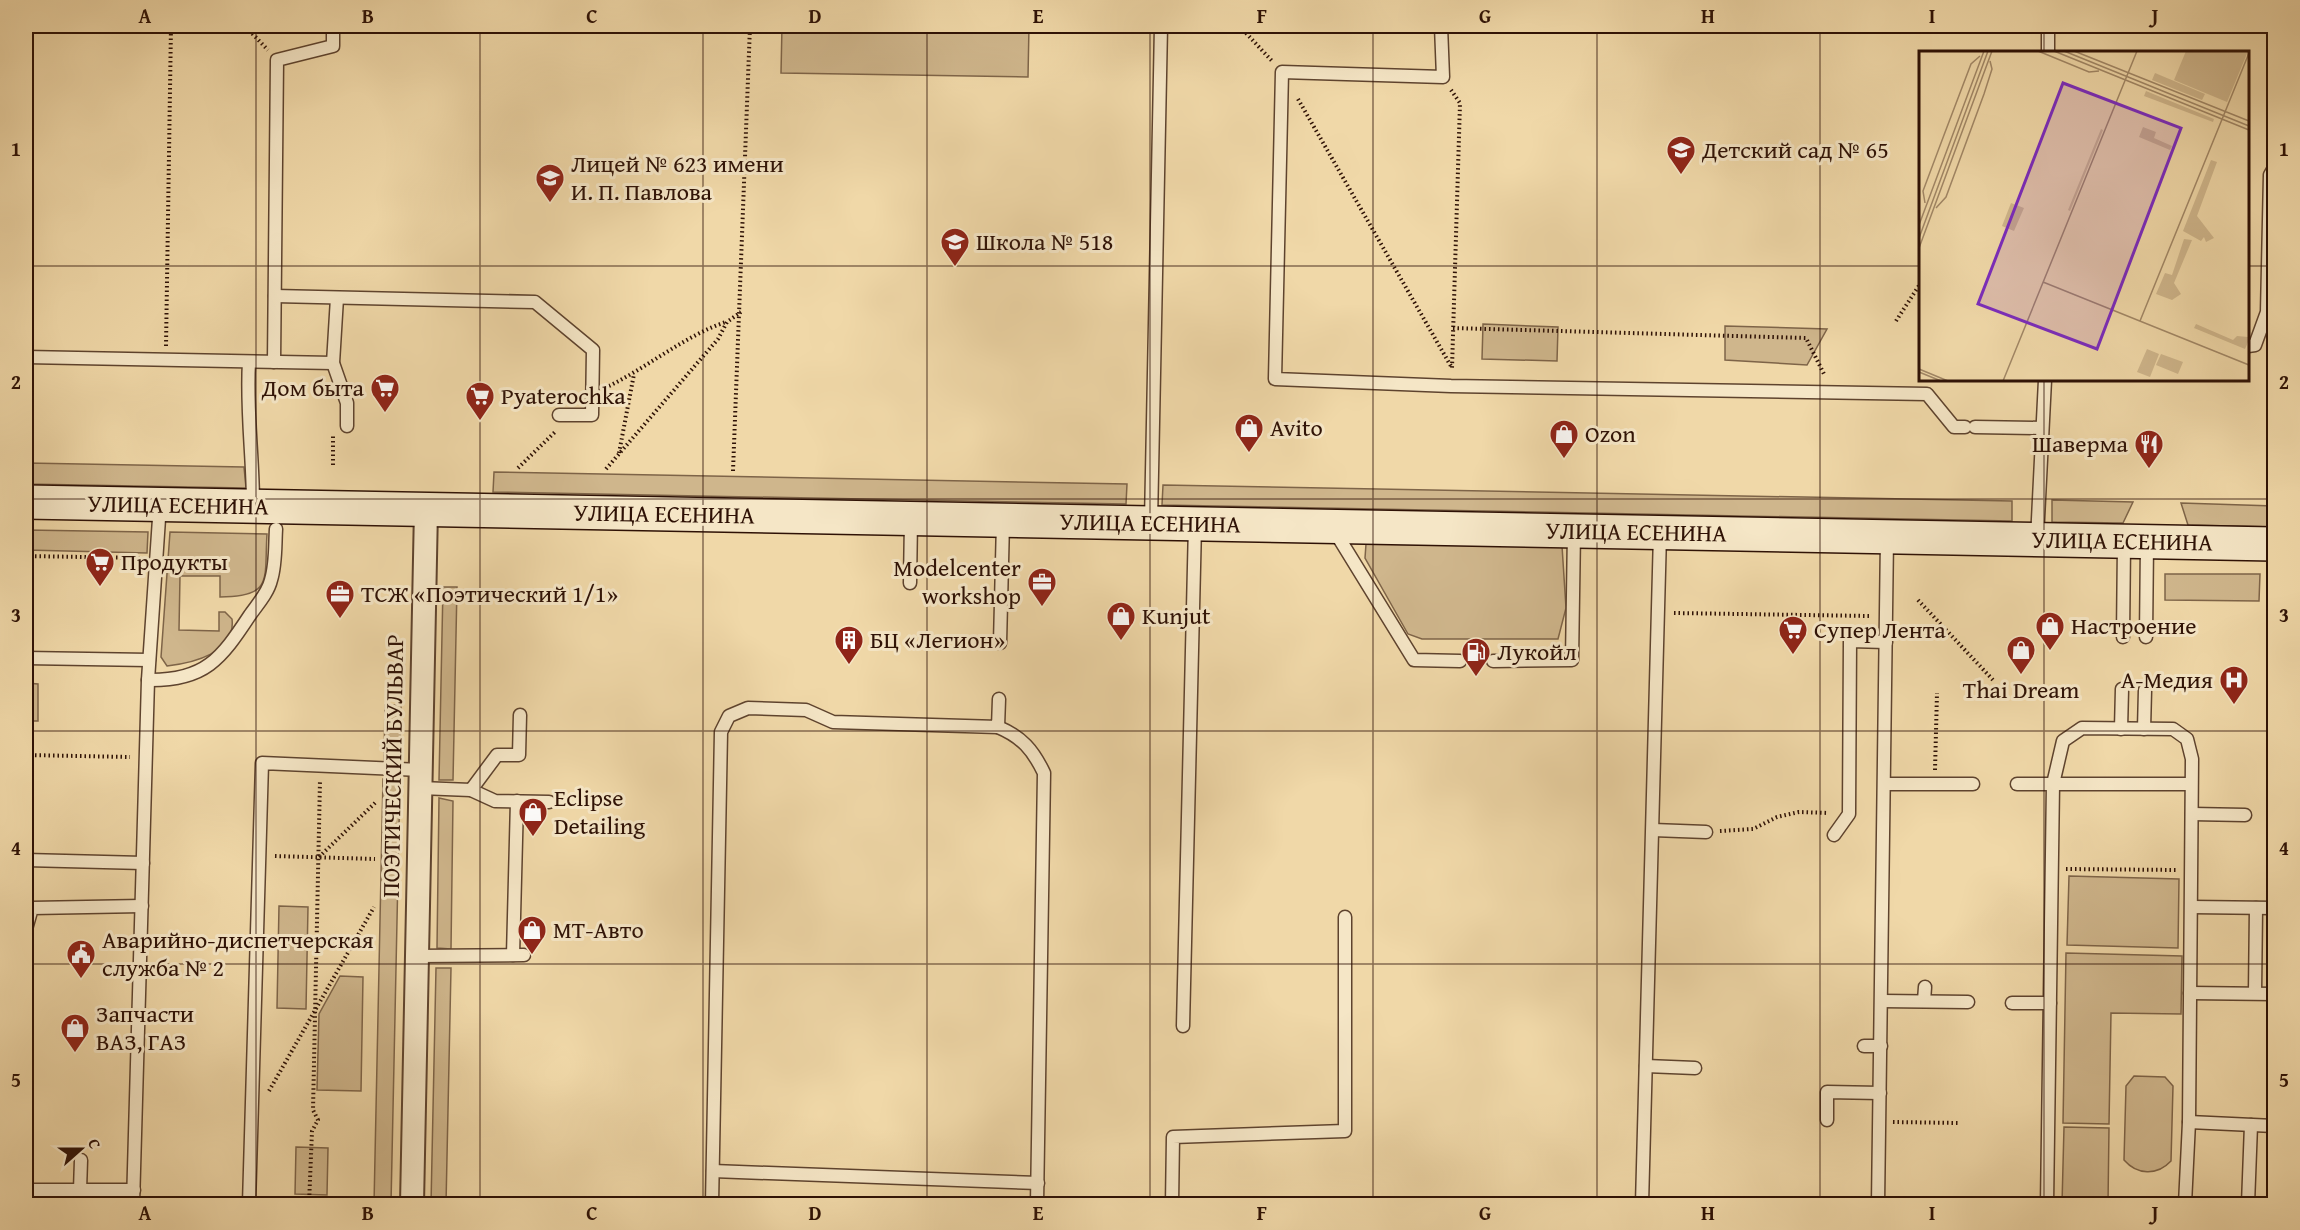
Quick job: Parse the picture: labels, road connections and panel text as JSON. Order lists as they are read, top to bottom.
{
  "streets": {
    "street": ["УЛИЦА ЕСЕНИНА", "ПОЭТИЧЕСКИЙ БУЛЬВАР"]
  },
  "crossings": [
    ["УЛИЦА ЕСЕНИНА", "ПОЭТИЧЕСКИЙ БУЛЬВАР"]
  ],
  "places": {
    "school or university": ["Детский сад № 65", "Лицей № 623 имени И. П. Павлова", "Школа № 518"],
    "supermarket": [
      "Дом быта",
      "Pyaterochka",
      "Продукты",
      "Супер Лента"
    ],
    "shop": [
      "Avito",
      "Ozon",
      "Kunjut",
      "Настроение",
      "Thai Dream",
      "Eclipse Detailing",
      "МТ-Авто",
      "Запчасти ВАЗ, ГАЗ"
    ],
    "restaurant": ["Шаверма"],
    "office": ["Modelcenter workshop", "ТСЖ «Поэтический 1/1»"],
    "building": ["БЦ «Легион»"],
    "fuel station": ["Лукойл"],
    "hospital": ["А-Медия"],
    "public building": ["Аварийно-диспетчерская служба № 2"]
  },
  "north": "right",
  "grid": {
    "columns": [
      "A",
      "B",
      "C",
      "D",
      "E",
      "F",
      "G",
      "H",
      "I",
      "J"
    ],
    "rows": [
      "1",
      "2",
      "3",
      "4",
      "5"
    ]
  }
}
